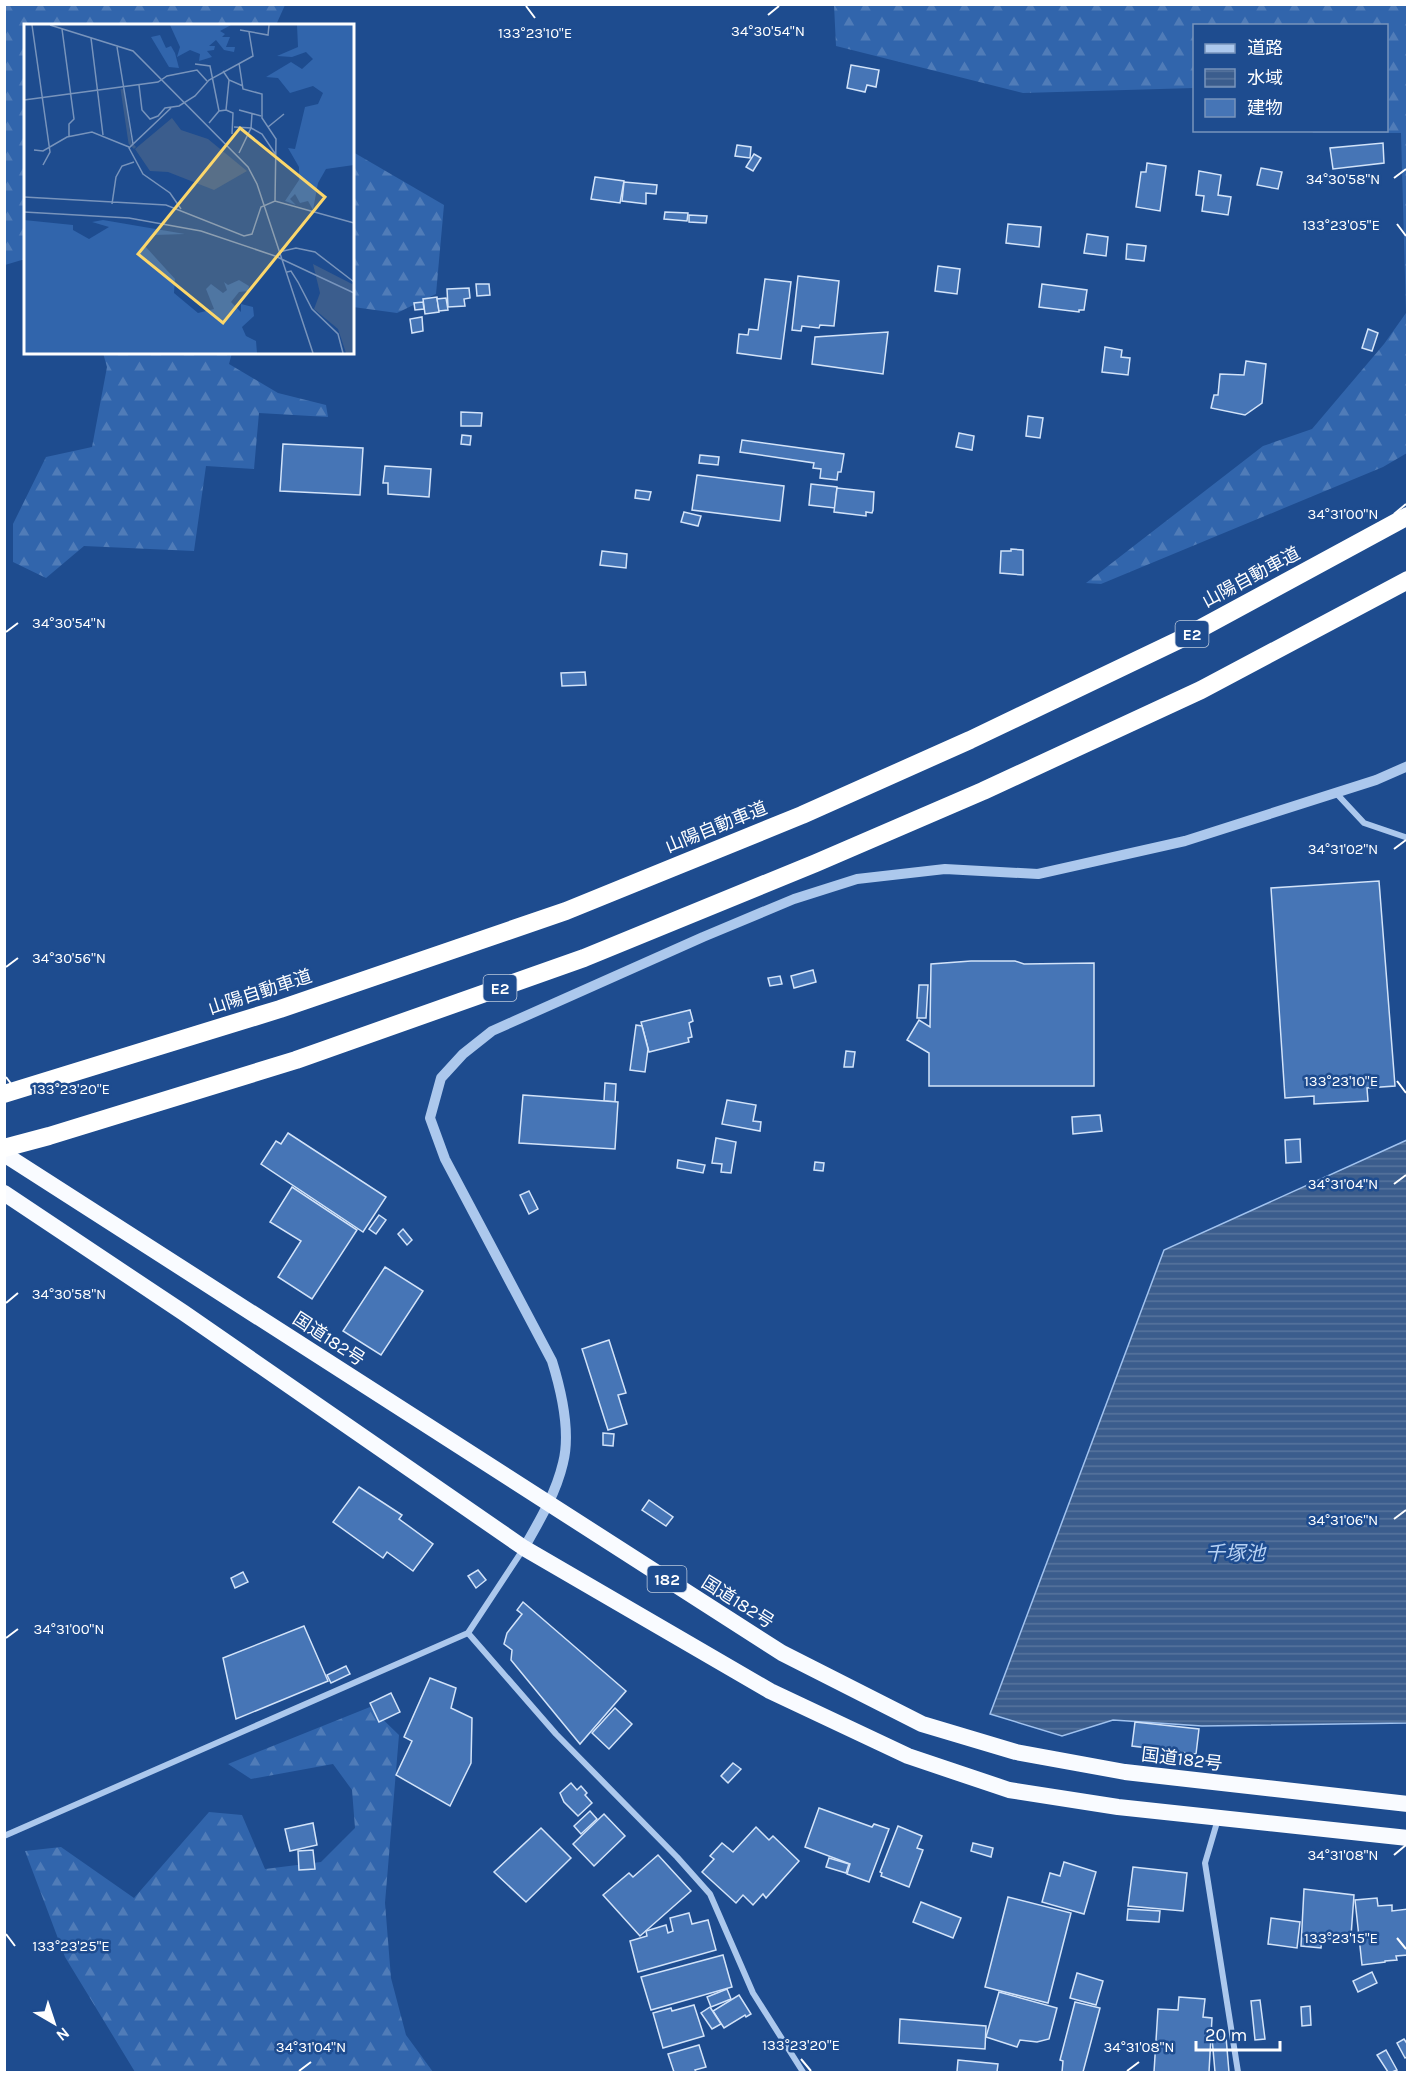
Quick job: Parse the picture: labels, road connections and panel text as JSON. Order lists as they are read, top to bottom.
{
  "streets": {
    "highway": [
      "山陽自動車道",
      "E2",
      "国道182号",
      "182"
    ]
  },
  "crossings": [
    ["E2", "国道182号"]
  ],
  "water": ["千塚池"],
  "legend": ["道路", "水域", "建物"],
  "scale_bar": "20 m",
  "north": "bottom right",
  "coordinates": [
    "34°30'54\"N",
    "133°23'10\"E",
    "34°30'58\"N",
    "133°23'05\"E",
    "34°31'00\"N",
    "34°31'02\"N",
    "34°30'56\"N",
    "133°23'20\"E",
    "34°31'04\"N",
    "34°31'06\"N",
    "34°31'08\"N",
    "133°23'15\"E",
    "133°23'25\"E"
  ]
}
